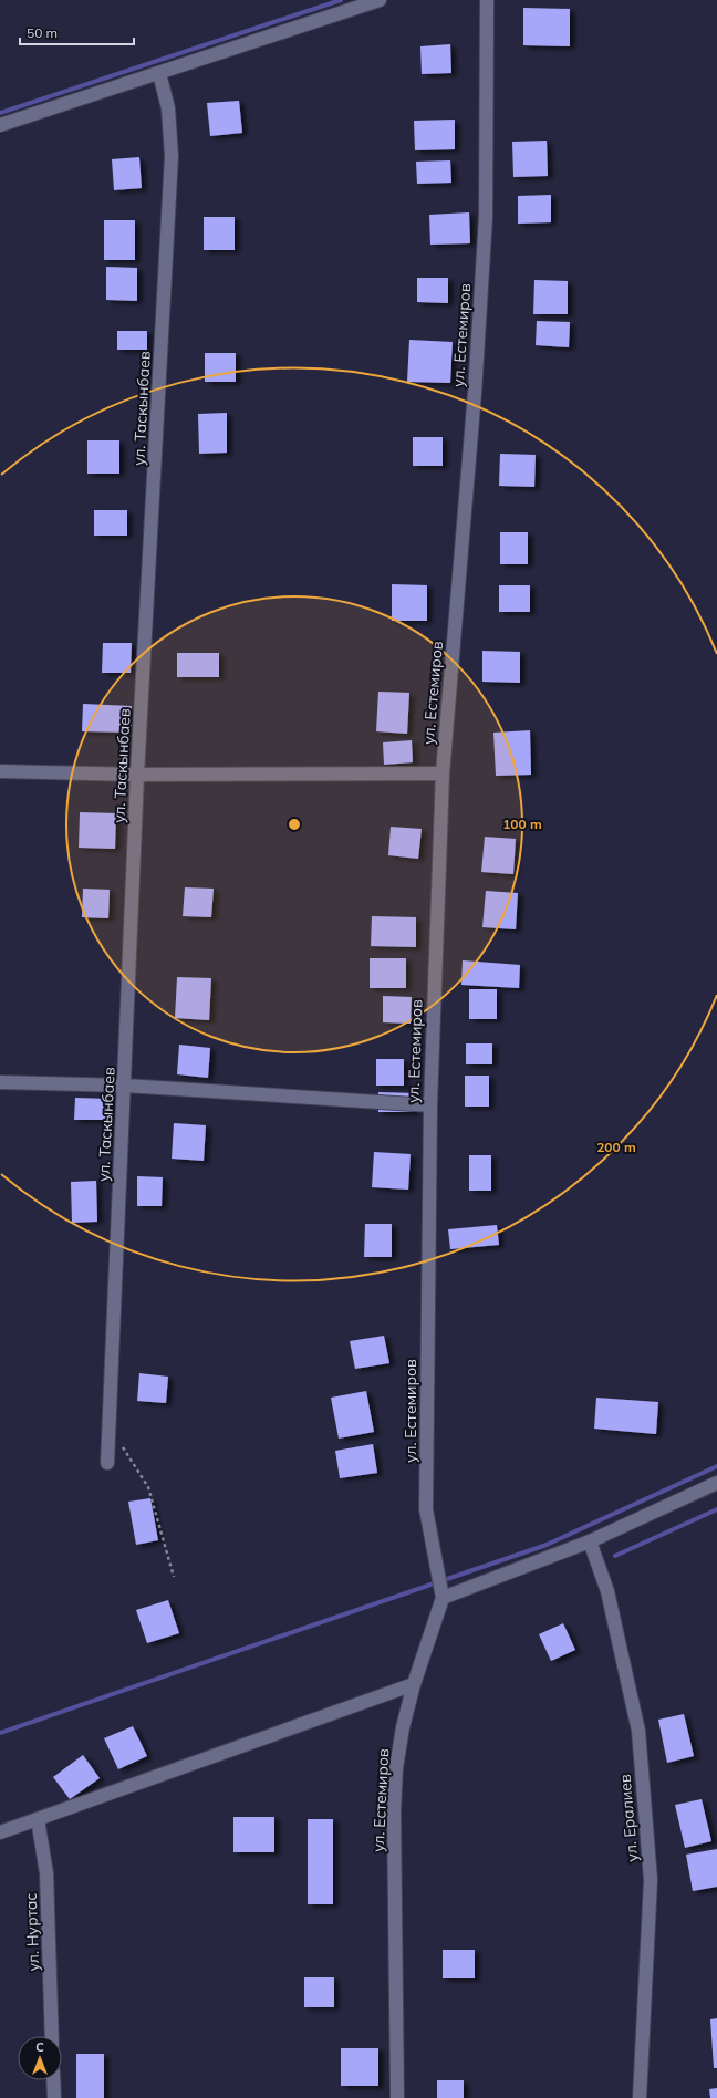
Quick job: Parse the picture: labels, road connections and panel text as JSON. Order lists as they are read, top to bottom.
{
  "streets": {
    "street": [
      "ул. Естемиров",
      "ул. Таскынбаев",
      "ул. Ералиев",
      "ул. Нуртас"
    ]
  },
  "scale_bar": "50 m",
  "north": "top",
  "rings": ["100 m", "200 m"]
}
